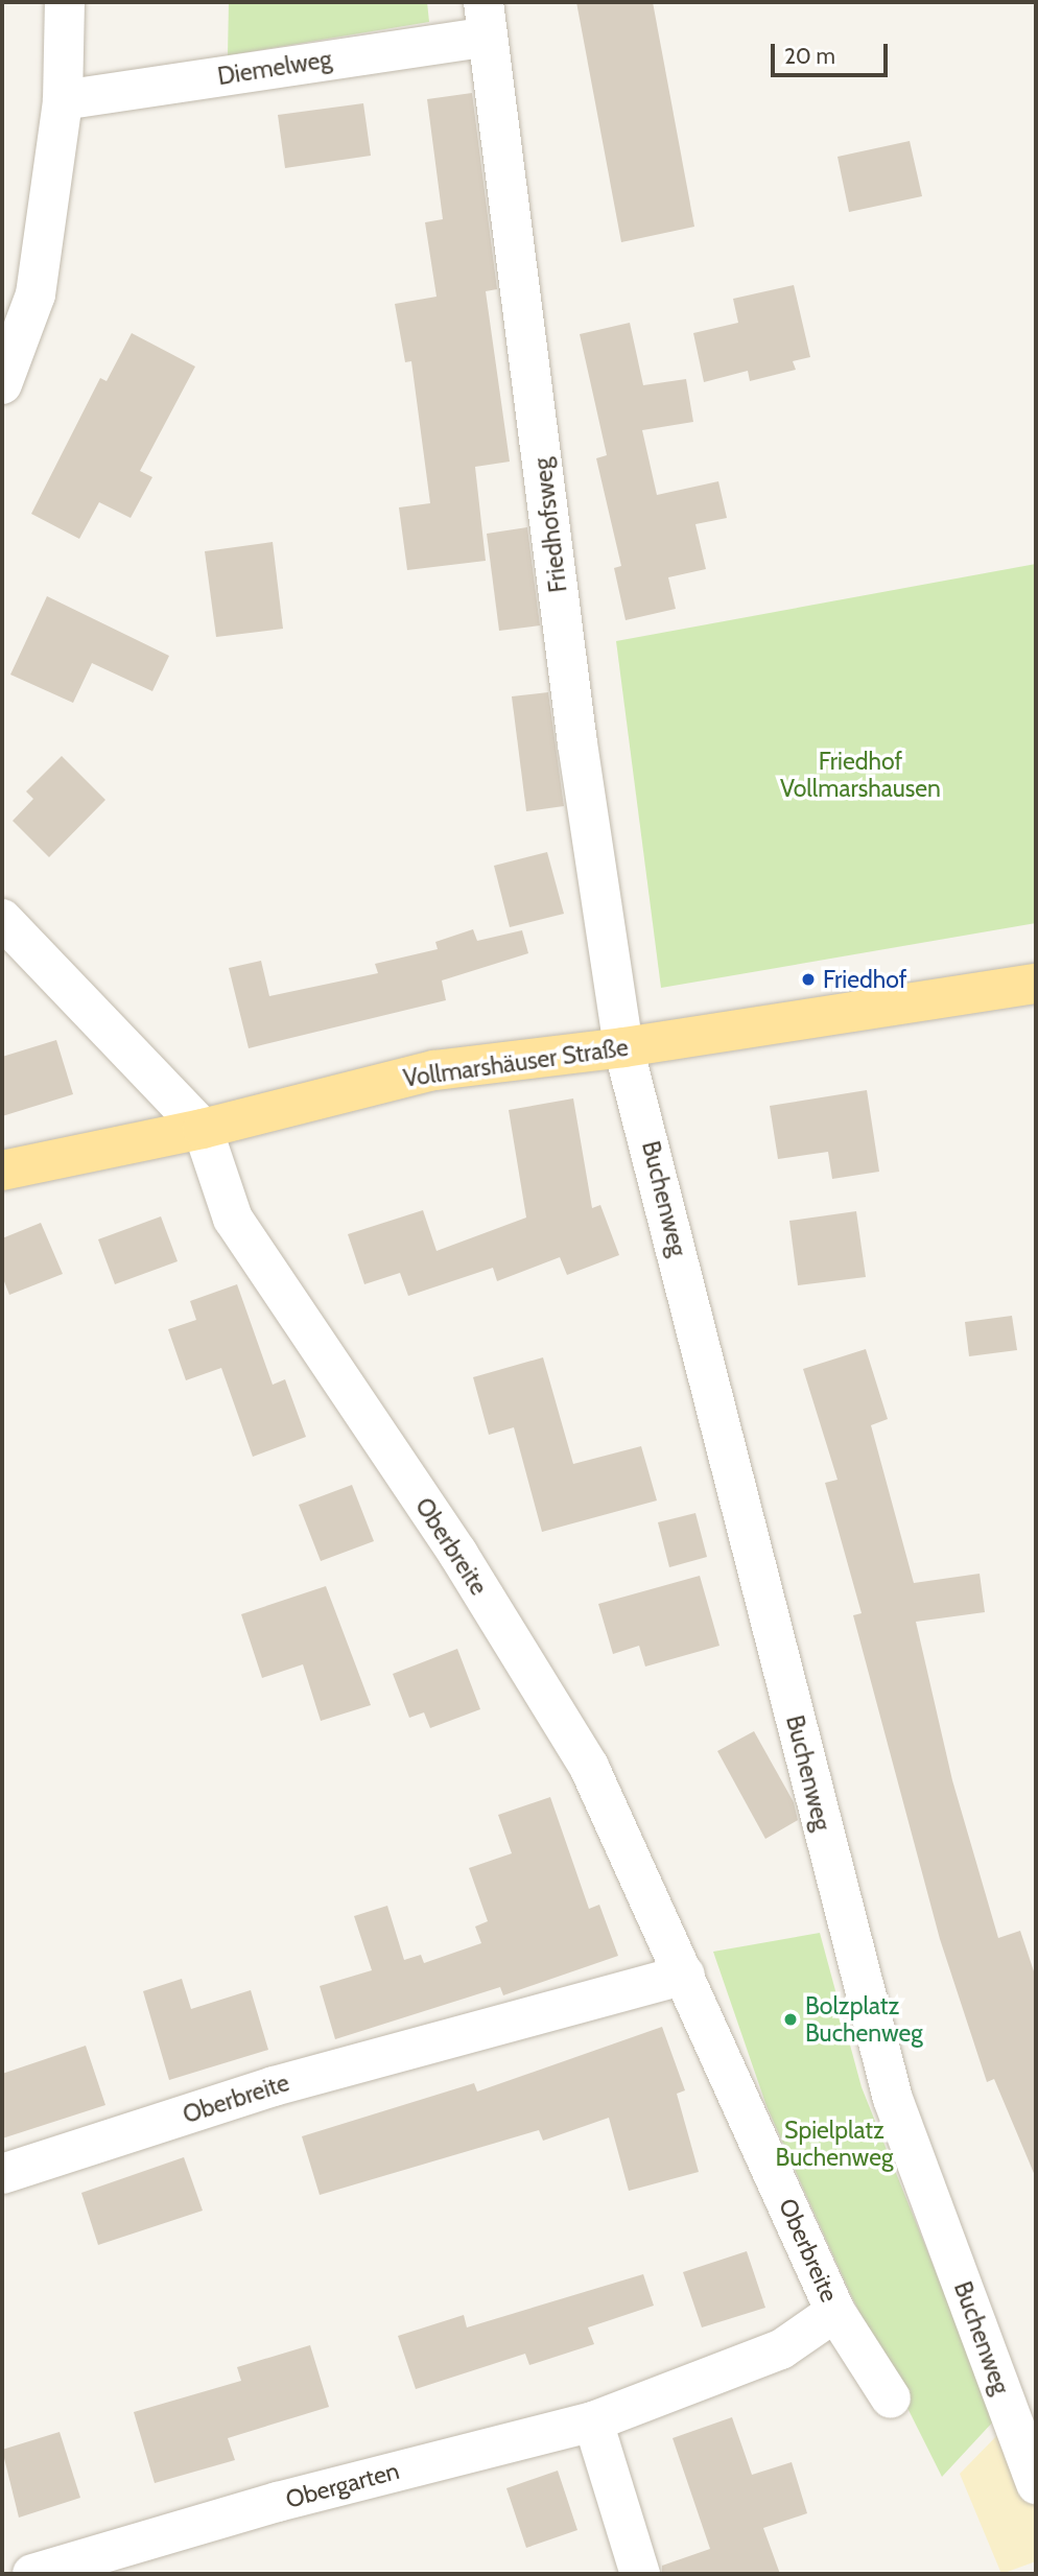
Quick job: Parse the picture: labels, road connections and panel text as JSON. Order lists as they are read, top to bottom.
{
  "streets": {
    "main road": ["Vollmarshäuser Straße"],
    "street": [
      "Diemelweg",
      "Friedhofsweg",
      "Buchenweg",
      "Oberbreite",
      "Obergarten"
    ]
  },
  "crossings": [
    ["Diemelweg", "Friedhofsweg"],
    ["Friedhofsweg", "Vollmarshäuser Straße"],
    ["Friedhofsweg", "Buchenweg"],
    ["Vollmarshäuser Straße", "Buchenweg"],
    ["Vollmarshäuser Straße", "Oberbreite"],
    ["Oberbreite", "Obergarten"]
  ],
  "parks": ["Friedhof Vollmarshausen", "Spielplatz Buchenweg"],
  "places": ["Friedhof", "Bolzplatz Buchenweg"],
  "scale_bar": "20 m"
}
